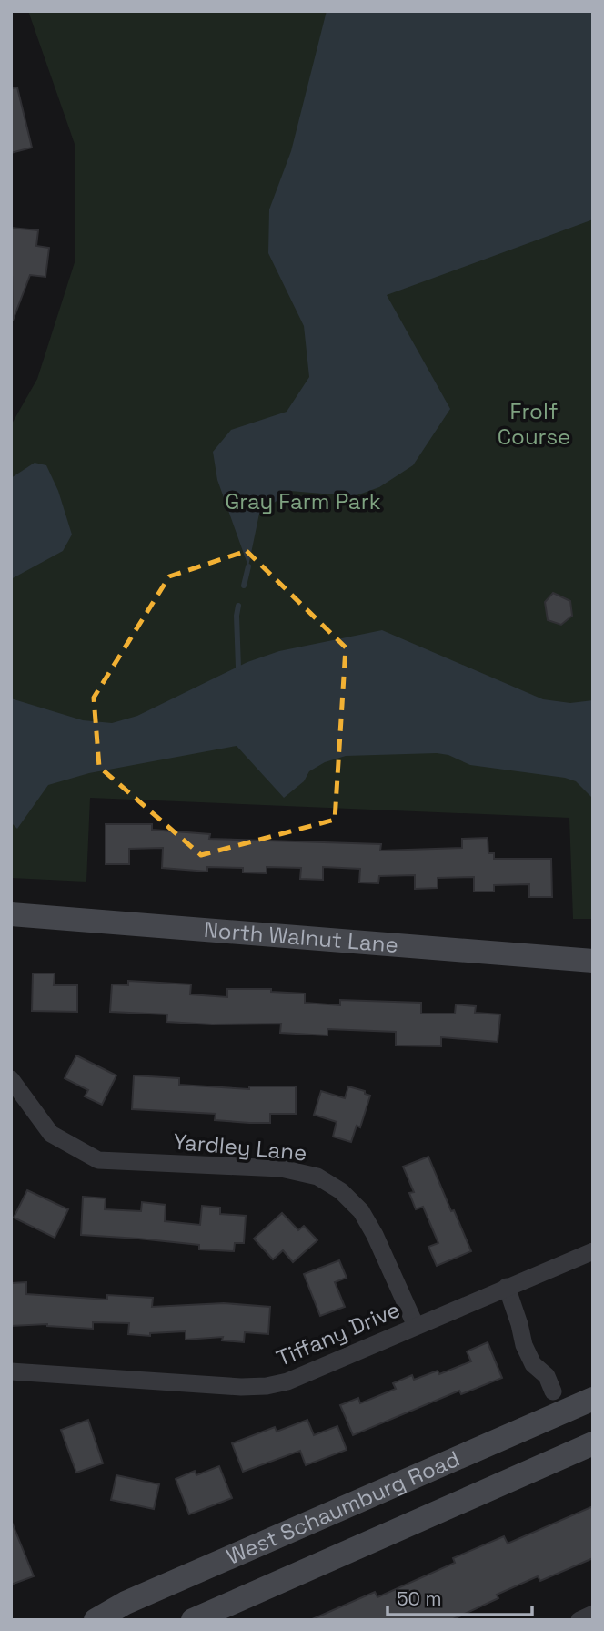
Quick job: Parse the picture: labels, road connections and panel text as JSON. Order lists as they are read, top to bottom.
{
  "streets": {
    "main road": ["North Walnut Lane", "West Schaumburg Road"],
    "street": ["Yardley Lane", "Tiffany Drive"]
  },
  "crossings": [
    ["Yardley Lane", "Tiffany Drive"]
  ],
  "parks": ["Frolf Course", "Gray Farm Park"],
  "scale_bar": "50 m"
}
